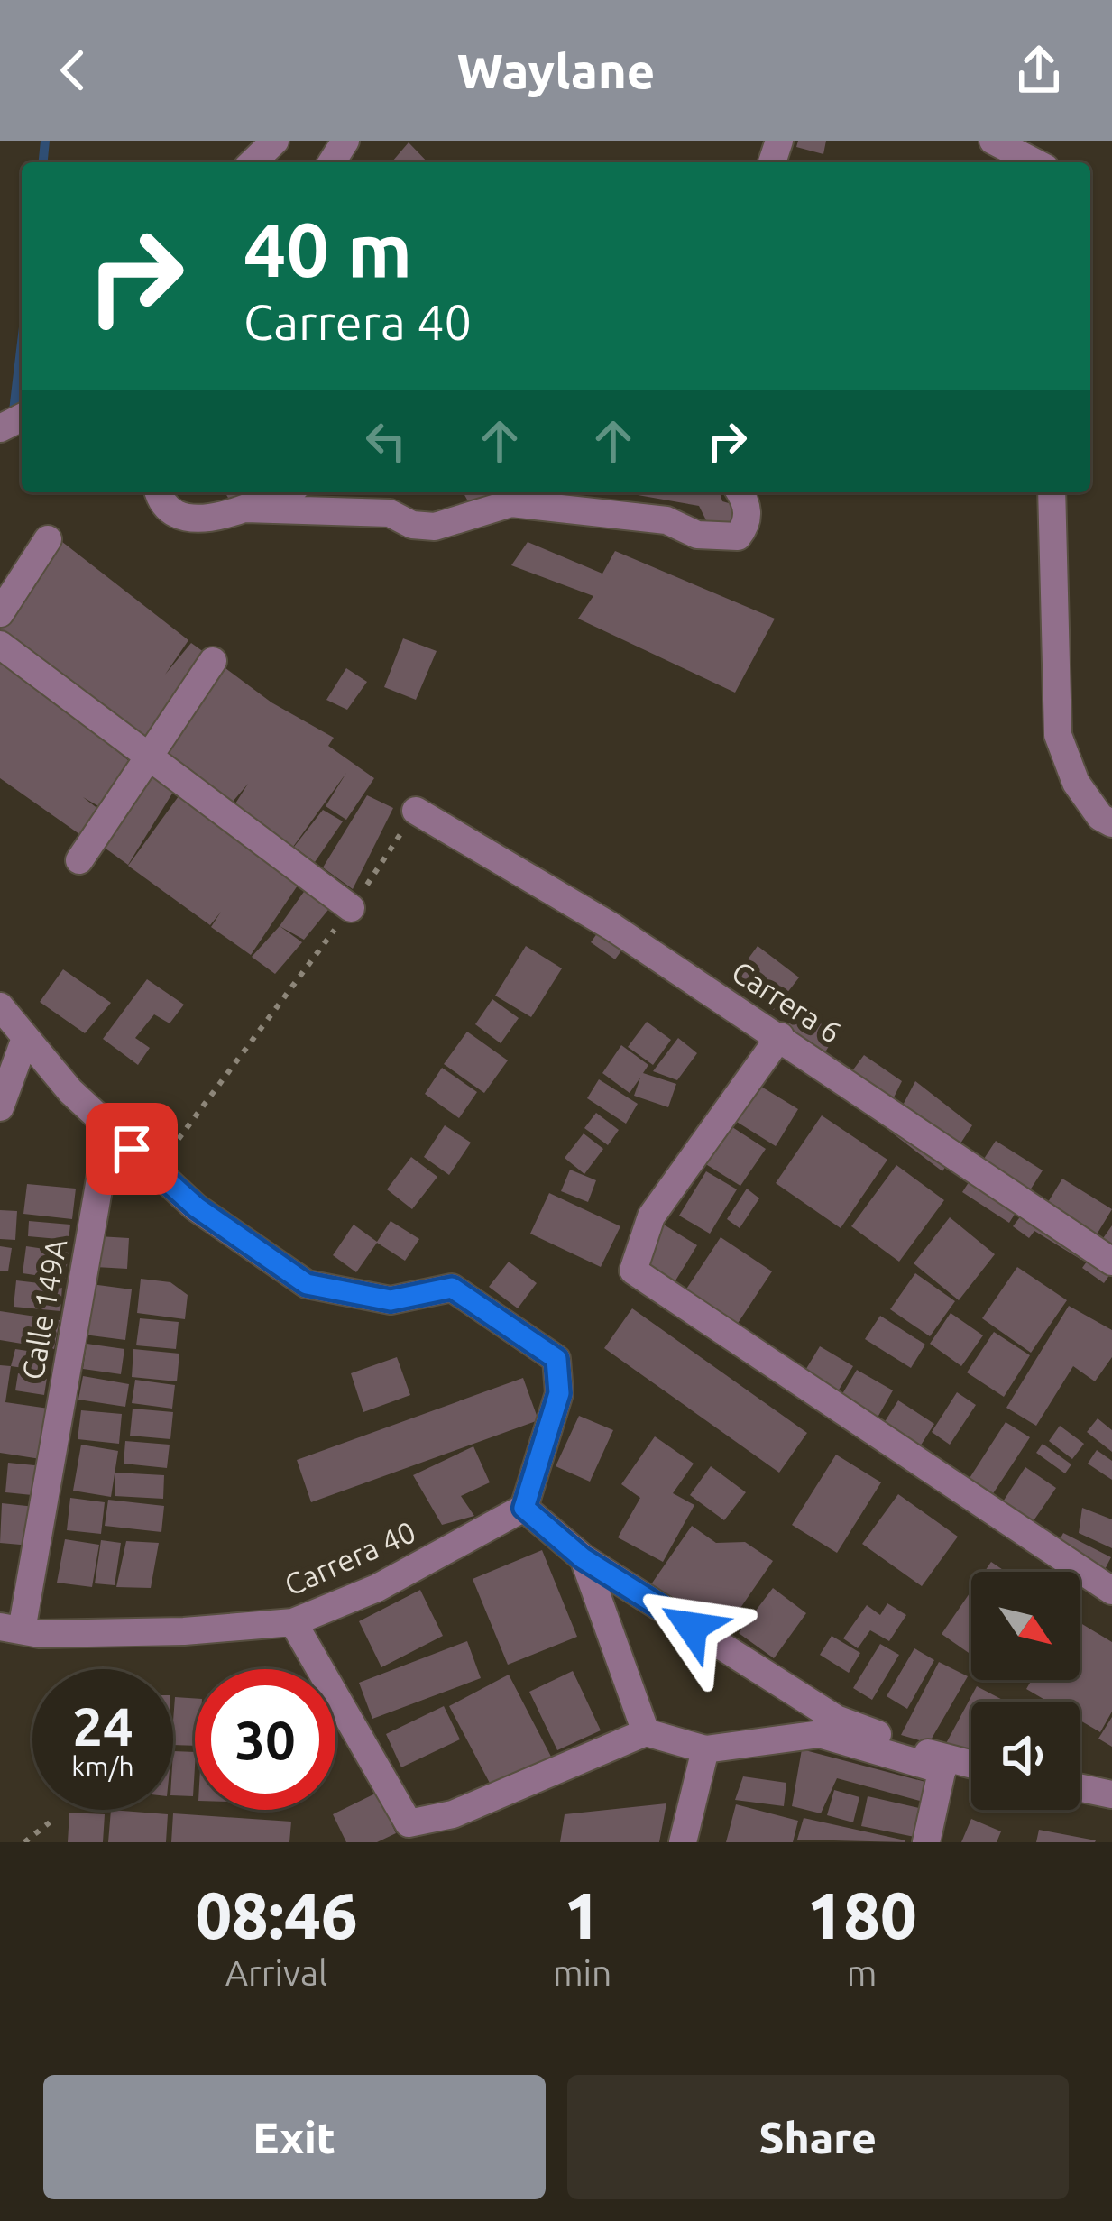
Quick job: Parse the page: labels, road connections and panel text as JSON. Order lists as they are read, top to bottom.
{
  "streets": {
    "street": ["Carrera 6", "Calle 149A", "Carrera 40"]
  },
  "crossings": [
    ["Calle 149A", "Carrera 40"]
  ],
  "north": "bottom right",
  "page": {
    "header": "Waylane",
    "turn": ["40 m", "Carrera 40"],
    "speed": "24 km/h",
    "limit": "30",
    "eta": [
      "08:46",
      "Arrival",
      "1",
      "min",
      "180",
      "m"
    ],
    "buttons": ["Exit", "Share"]
  }
}
